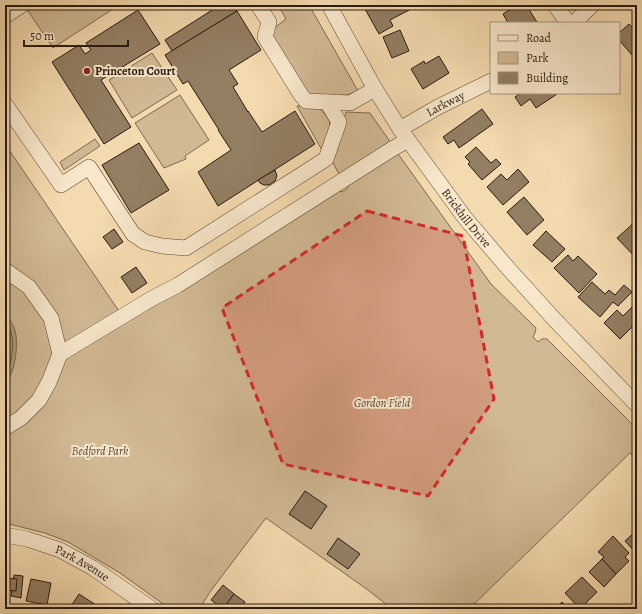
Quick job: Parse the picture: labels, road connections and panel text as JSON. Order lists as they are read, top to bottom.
{
  "streets": {
    "street": ["Larkway", "Brickhill Drive", "Park Avenue"]
  },
  "crossings": [
    ["Larkway", "Brickhill Drive"]
  ],
  "parks": ["Gordon Field", "Bedford Park"],
  "places": ["Princeton Court"],
  "legend": ["Road", "Park", "Building"],
  "scale_bar": "50 m"
}
